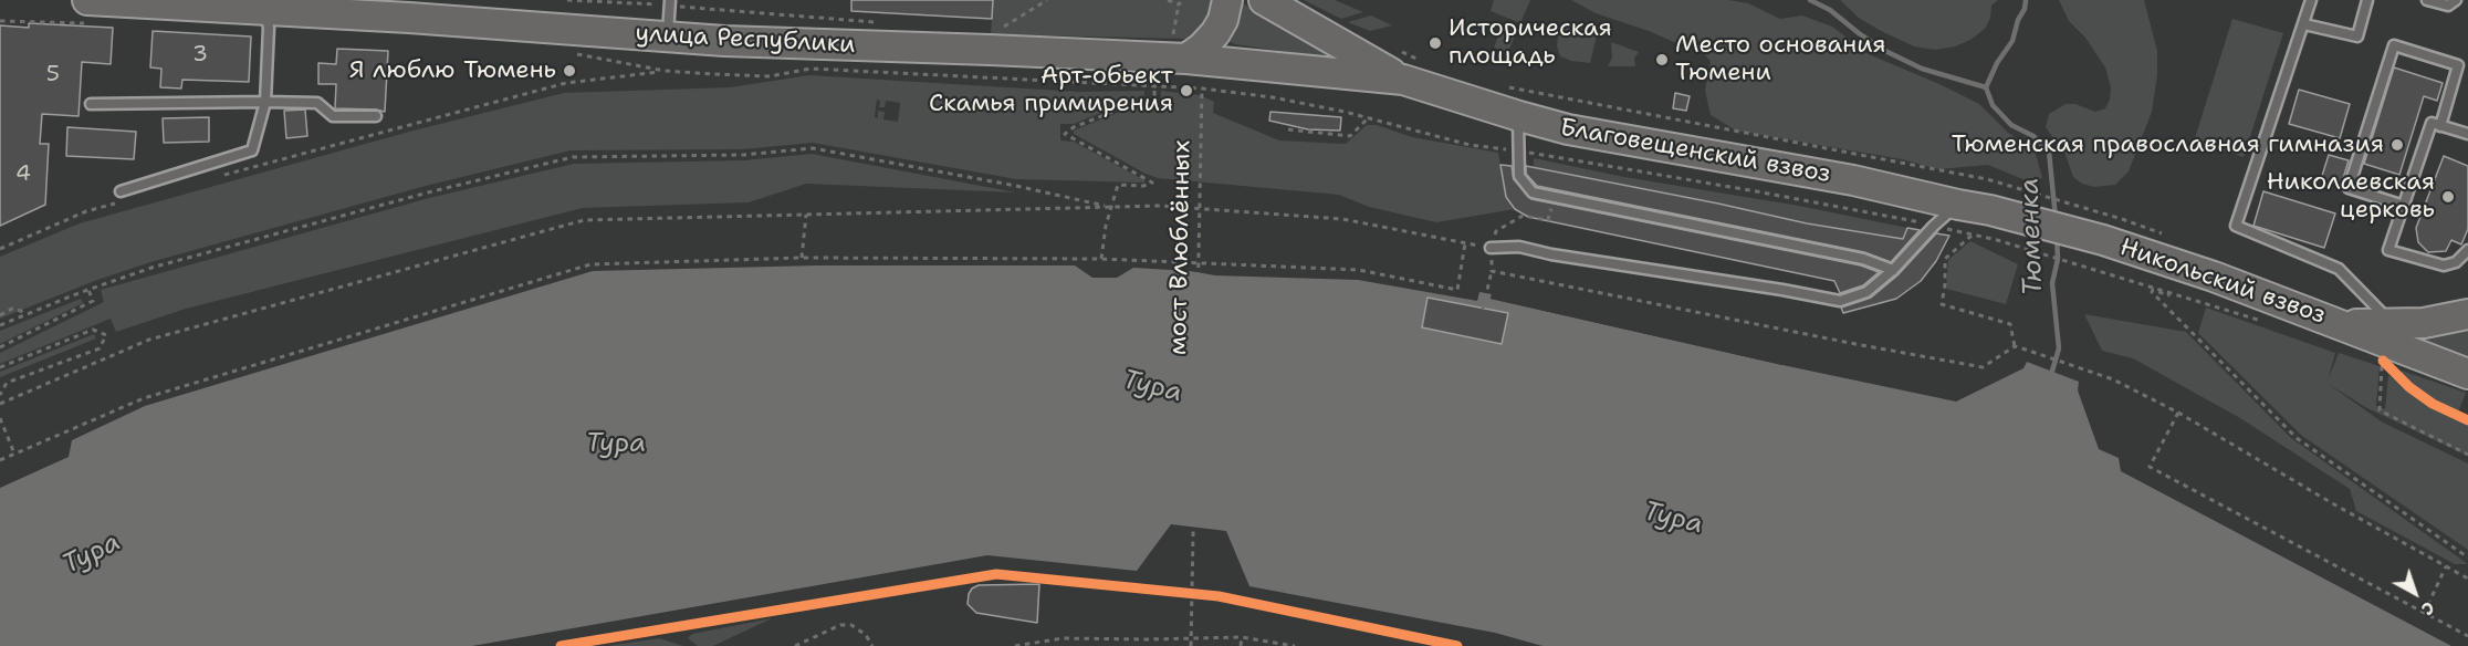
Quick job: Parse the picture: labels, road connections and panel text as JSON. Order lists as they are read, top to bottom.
{
  "streets": {
    "main road": ["улица Республики", "Благовещенский взвоз", "Никольский взвоз"],
    "path": ["мост Влюблённых"]
  },
  "crossings": [
    ["улица Республики", "Благовещенский взвоз"],
    ["Благовещенский взвоз", "Никольский взвоз"]
  ],
  "water": ["Тюменка", "Тура"],
  "places": [
    "Историческая площадь",
    "Место основания Тюмени",
    "Я люблю Тюмень",
    "Арт-обьект Скамья примирения",
    "Тюменская православная гимназия",
    "Николаевская церковь"
  ],
  "house_numbers": ["3", "5", "4"],
  "north": "bottom right"
}
